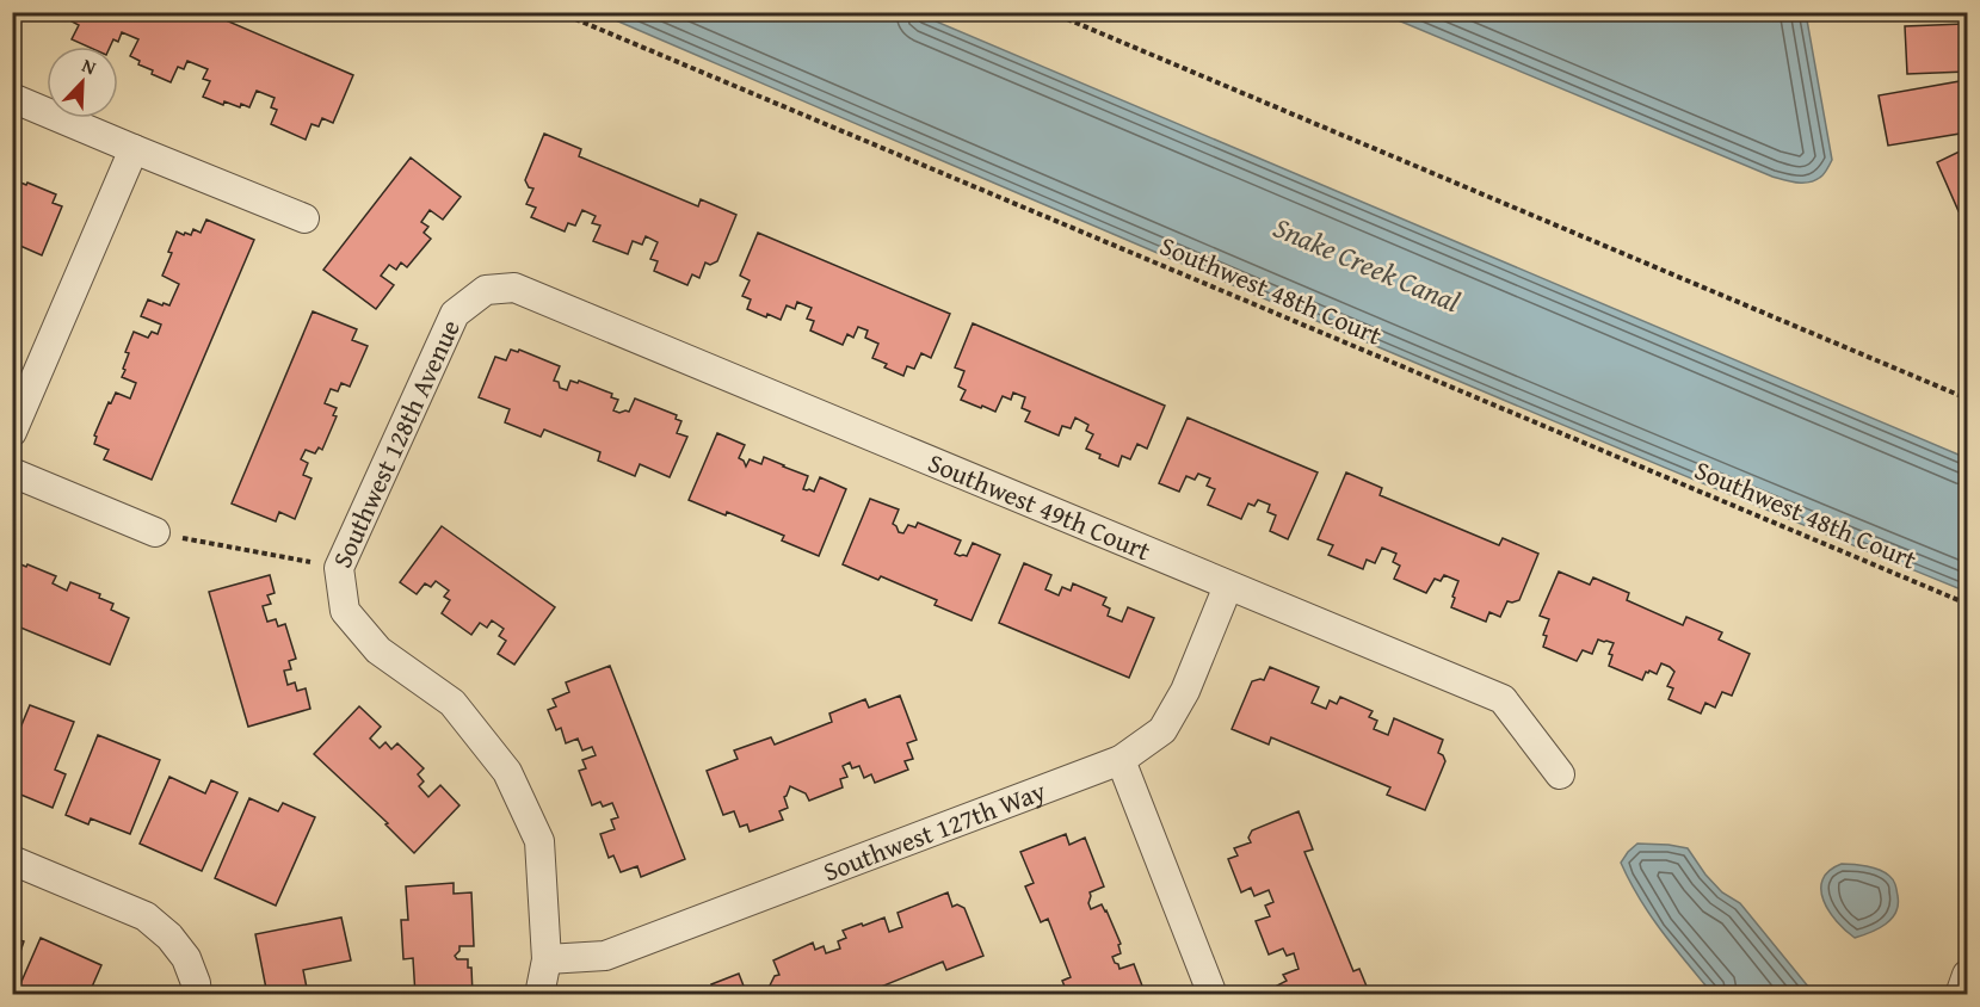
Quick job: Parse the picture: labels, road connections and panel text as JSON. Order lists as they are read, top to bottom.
{
  "streets": {
    "street": ["Southwest 128th Avenue", "Southwest 49th Court", "Southwest 127th Way"],
    "path": ["Southwest 48th Court"]
  },
  "crossings": [
    ["Southwest 128th Avenue", "Southwest 49th Court"],
    ["Southwest 128th Avenue", "Southwest 127th Way"],
    ["Southwest 49th Court", "Southwest 127th Way"]
  ],
  "water": ["Snake Creek Canal"],
  "north": "top right"
}
